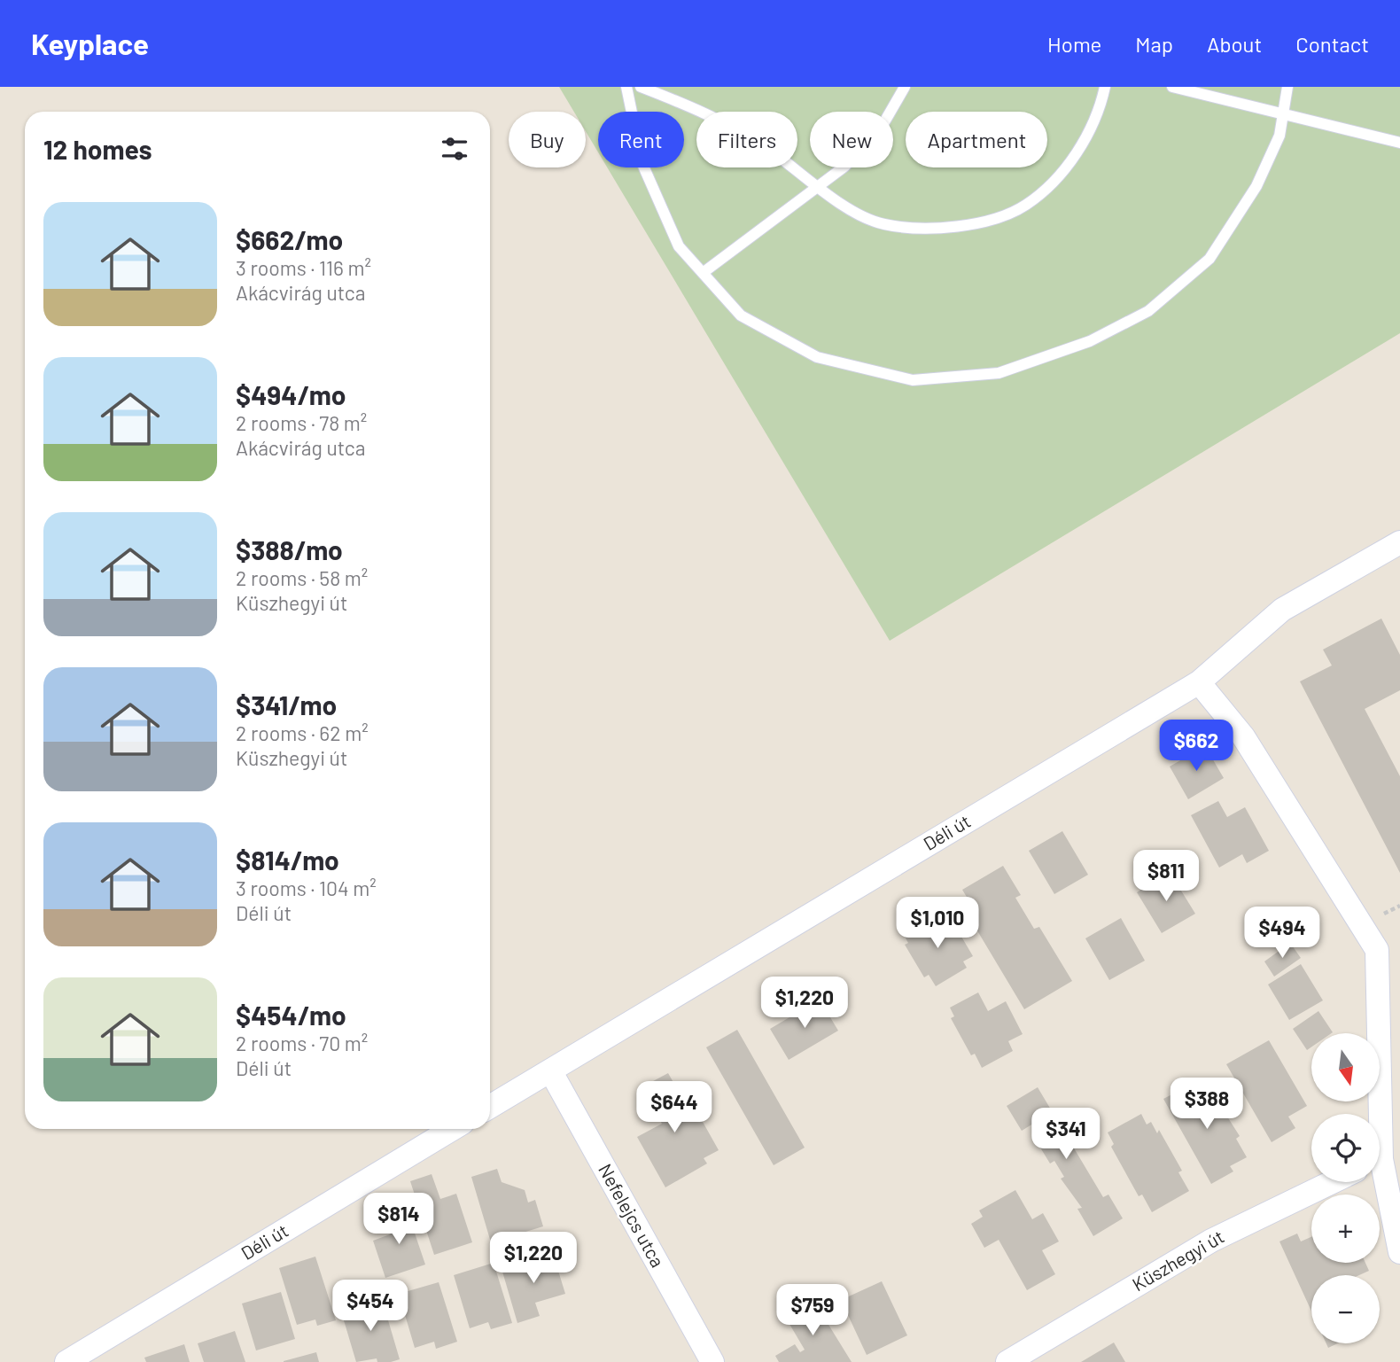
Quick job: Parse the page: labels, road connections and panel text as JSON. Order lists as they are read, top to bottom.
{
  "streets": {
    "street": ["Déli út", "Nefelejcs utca", "Küszhegyi út"]
  },
  "crossings": [
    ["Déli út", "Nefelejcs utca"]
  ],
  "north": "bottom",
  "page": {
    "header": "Keyplace",
    "nav": [
      "Home",
      "Map",
      "About",
      "Contact"
    ],
    "chip": [
      "Buy",
      "Rent",
      "Filters",
      "New",
      "Apartment"
    ],
    "heading": "12 homes",
    "list": [
      {
        "name": "$662/mo",
        "note": "3 rooms · 116 m² · Akácvirág utca"
      },
      {
        "name": "$494/mo",
        "note": "2 rooms · 78 m² · Akácvirág utca"
      },
      {
        "name": "$388/mo",
        "note": "2 rooms · 58 m² · Küszhegyi út"
      },
      {
        "name": "$341/mo",
        "note": "2 rooms · 62 m² · Küszhegyi út"
      },
      {
        "name": "$814/mo",
        "note": "3 rooms · 104 m² · Déli út"
      },
      {
        "name": "$454/mo",
        "note": "2 rooms · 70 m² · Déli út"
      }
    ],
    "price": [
      "$662",
      "$811",
      "$1,010",
      "$494",
      "$1,220",
      "$388",
      "$644",
      "$341",
      "$814",
      "$1,220",
      "$454",
      "$759"
    ],
    "map_buttons": ["+", "−"]
  }
}
